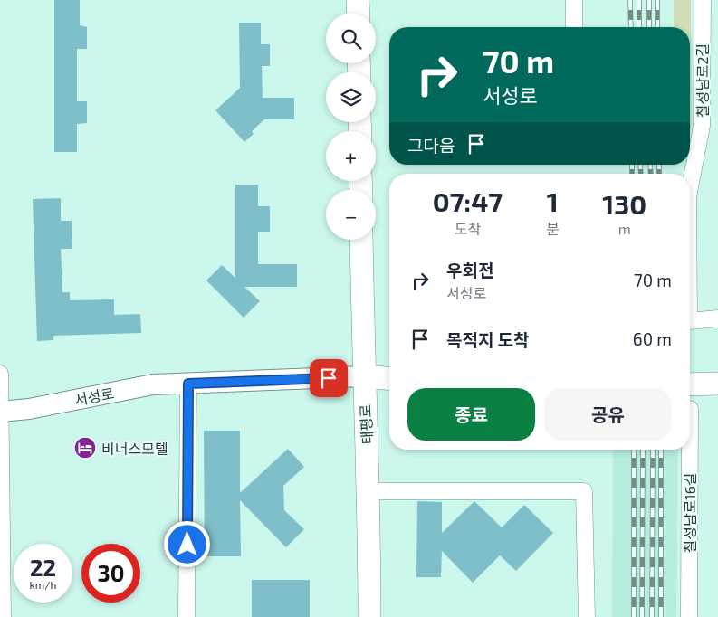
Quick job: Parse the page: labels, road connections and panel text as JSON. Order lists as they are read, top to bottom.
{
  "streets": {
    "main road": ["태평로"],
    "street": ["칠성남로2길", "서성로", "칠성남로16길"]
  },
  "crossings": [
    ["서성로", "태평로"]
  ],
  "places": {
    "hotel": ["비너스모텔"]
  },
  "page": {
    "map_buttons": ["+", "−"],
    "turn": ["70 m", "서성로"],
    "then": "그다음",
    "eta": [
      "07:47",
      "도착",
      "1",
      "분",
      "130",
      "m"
    ],
    "list": [
      {
        "name": "우회전",
        "note": "서성로",
        "value": "70 m"
      },
      {
        "name": "목적지 도착",
        "value": "60 m"
      }
    ],
    "buttons": ["종료", "공유"],
    "speed": "22 km/h",
    "limit": "30"
  }
}
